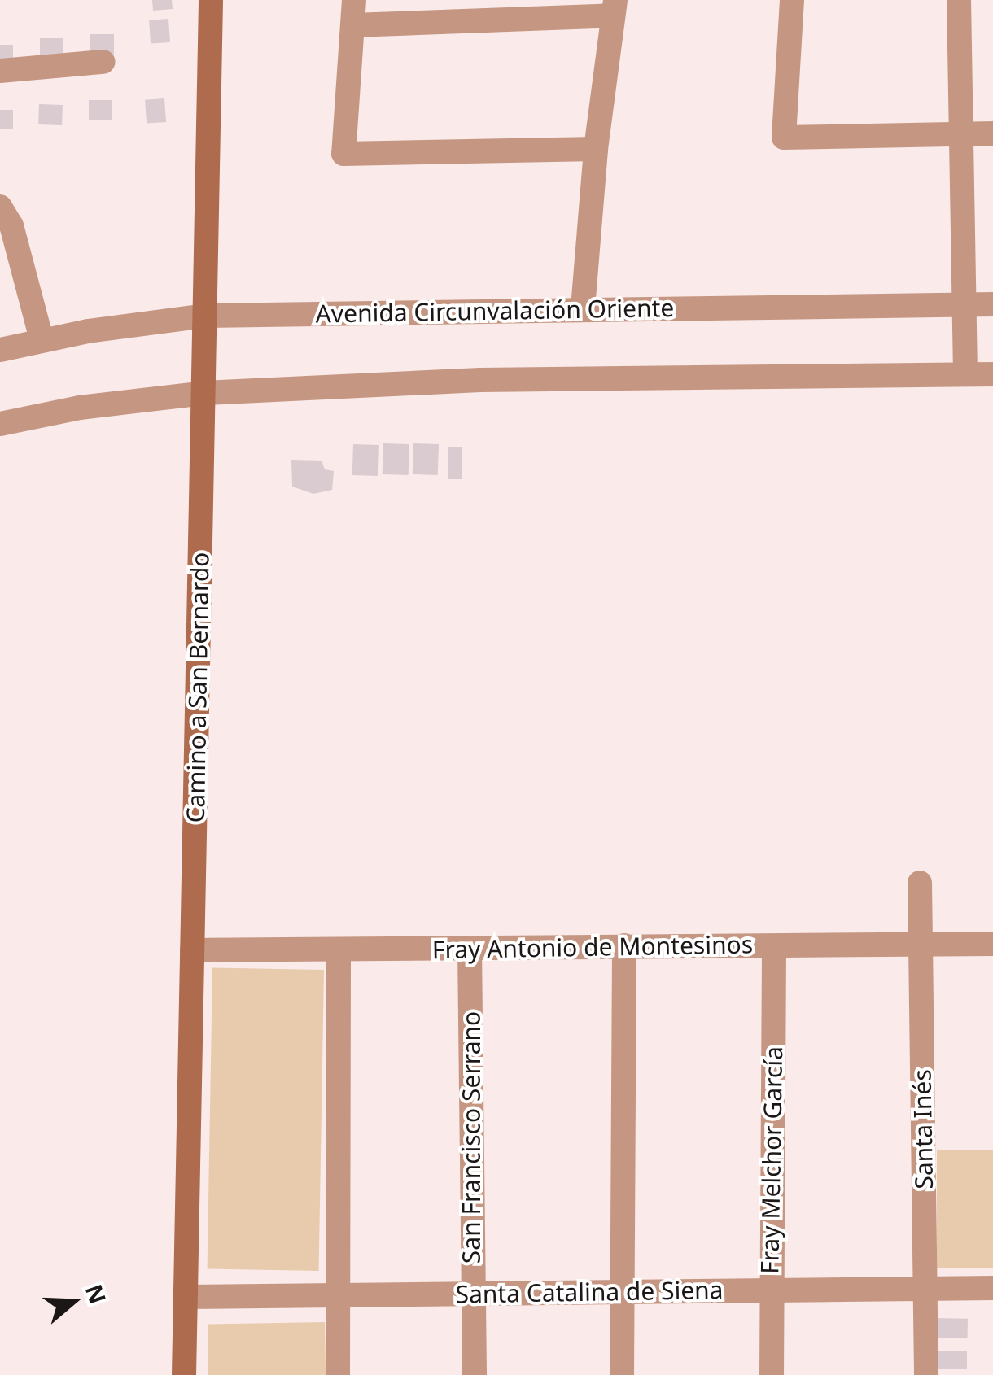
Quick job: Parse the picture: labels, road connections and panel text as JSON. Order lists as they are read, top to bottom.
{
  "streets": {
    "street": [
      "Avenida Circunvalación Oriente",
      "Camino a San Bernardo",
      "Fray Antonio de Montesinos",
      "Santa Inés",
      "San Francisco Serrano",
      "Fray Melchor García",
      "Santa Catalina de Siena"
    ]
  },
  "crossings": [
    ["Avenida Circunvalación Oriente", "Camino a San Bernardo"],
    ["Camino a San Bernardo", "Fray Antonio de Montesinos"],
    ["Camino a San Bernardo", "Santa Catalina de Siena"],
    ["Fray Antonio de Montesinos", "Santa Inés"],
    ["Fray Antonio de Montesinos", "San Francisco Serrano"],
    ["Fray Antonio de Montesinos", "Fray Melchor García"],
    ["Santa Inés", "Santa Catalina de Siena"],
    ["San Francisco Serrano", "Santa Catalina de Siena"],
    ["Fray Melchor García", "Santa Catalina de Siena"]
  ],
  "north": "right"
}
